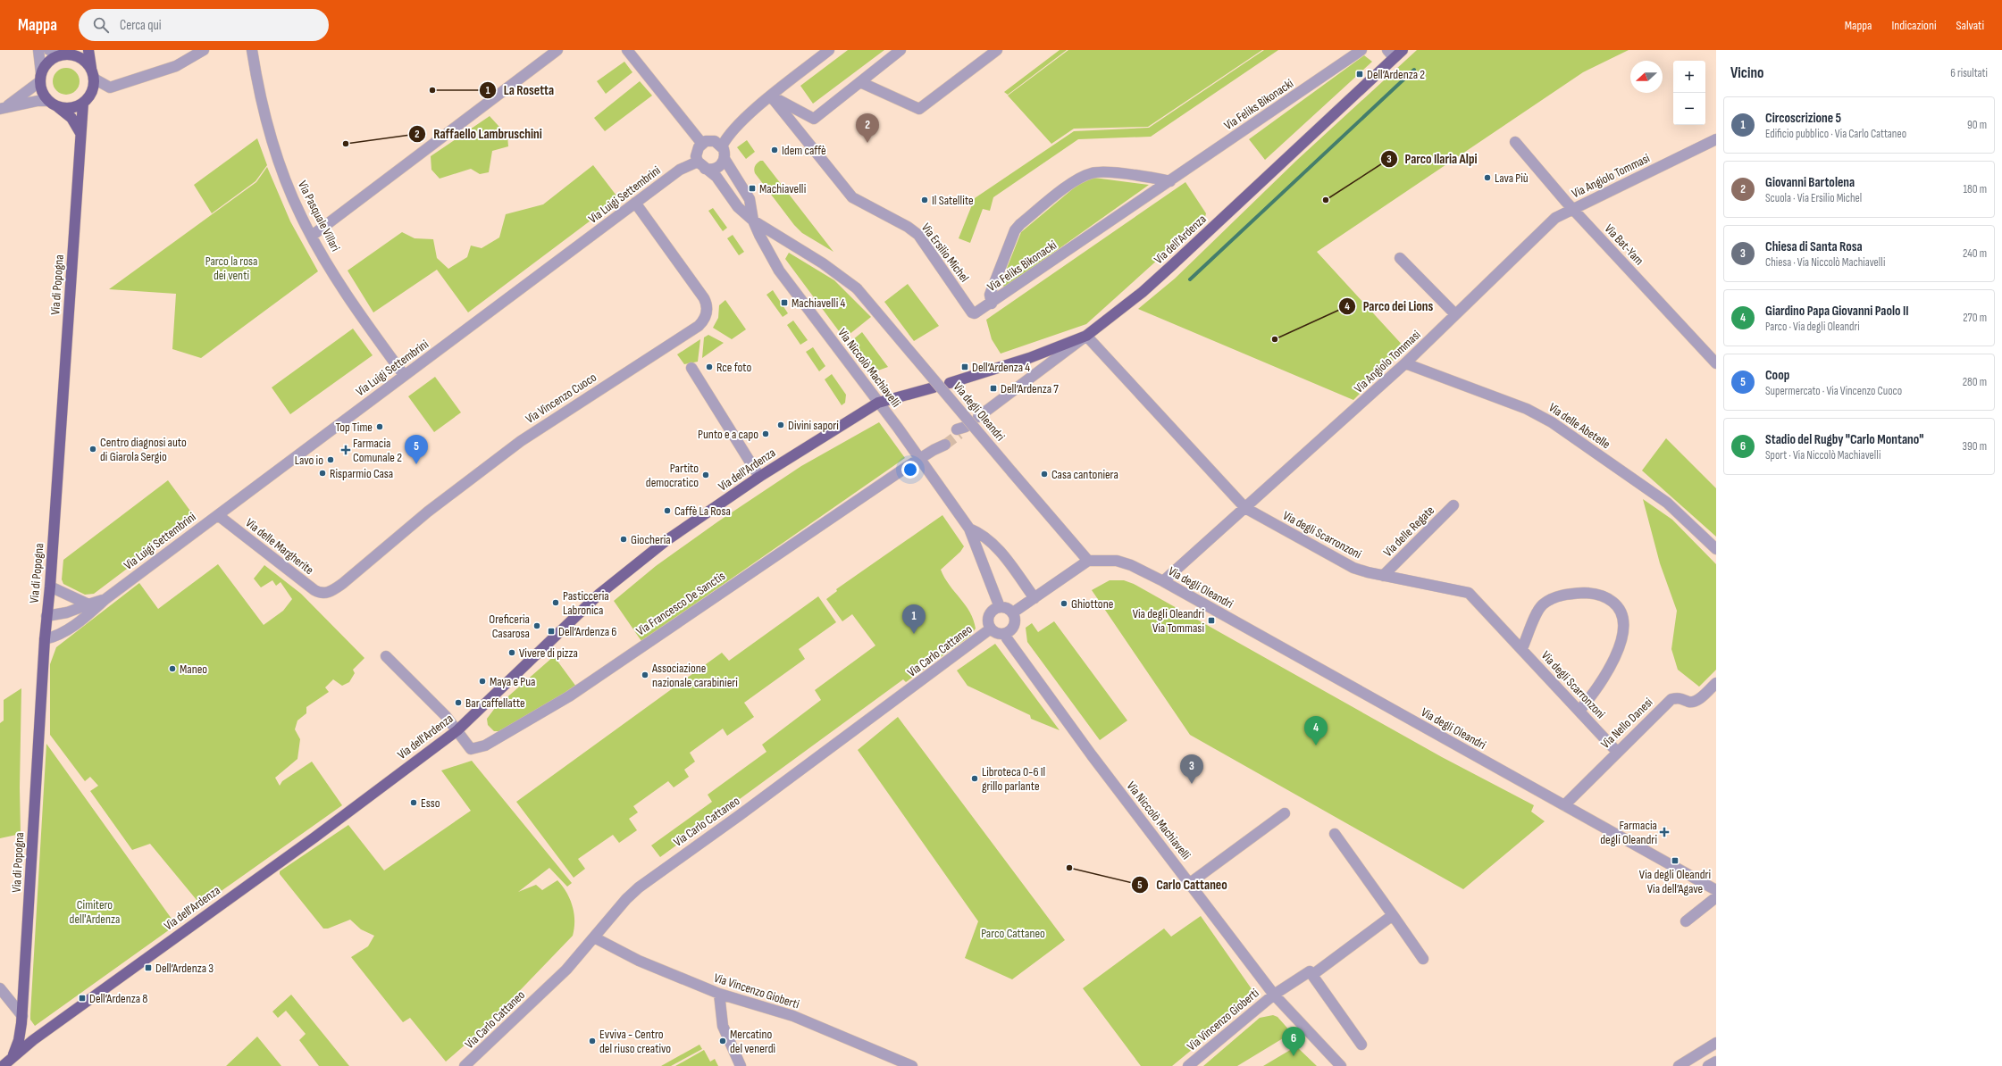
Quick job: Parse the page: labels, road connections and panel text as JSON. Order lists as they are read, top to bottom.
{
  "streets": {
    "main road": ["Via dell'Ardenza", "Via di Popogna"],
    "street": [
      "Via Feliks Bikonacki",
      "Via Angiolo Tommasi",
      "Via Luigi Settembrini",
      "Via Pasquale Villari",
      "Via Bat-Yam",
      "Via Ersilio Michel",
      "Via Niccolò Machiavelli",
      "Via Vincenzo Cuoco",
      "Via degli Oleandri",
      "Via delle Abetelle",
      "Via delle Regate",
      "Via degli Scarronzoni",
      "Via delle Margherite",
      "Via Francesco De Sanctis",
      "Via Carlo Cattaneo",
      "Via Nello Danesi",
      "Via Vincenzo Gioberti"
    ]
  },
  "crossings": [
    ["Via Feliks Bikonacki", "Via Ersilio Michel"],
    ["Via Angiolo Tommasi", "Via Bat-Yam"],
    ["Via Angiolo Tommasi", "Via degli Oleandri"],
    ["Via Angiolo Tommasi", "Via delle Abetelle"],
    ["Via Angiolo Tommasi", "Via degli Scarronzoni"],
    ["Via Luigi Settembrini", "Via Pasquale Villari"],
    ["Via Luigi Settembrini", "Via di Popogna"],
    ["Via Luigi Settembrini", "Via Niccolò Machiavelli"],
    ["Via Luigi Settembrini", "Via Vincenzo Cuoco"],
    ["Via Luigi Settembrini", "Via delle Margherite"],
    ["Via dell'Ardenza", "Via di Popogna"],
    ["Via dell'Ardenza", "Via Niccolò Machiavelli"],
    ["Via dell'Ardenza", "Via degli Scarronzoni"],
    ["Via dell'Ardenza", "Via Francesco De Sanctis"],
    ["Via Niccolò Machiavelli", "Via degli Oleandri"],
    ["Via Niccolò Machiavelli", "Via Francesco De Sanctis"],
    ["Via Niccolò Machiavelli", "Via Carlo Cattaneo"],
    ["Via Niccolò Machiavelli", "Via Vincenzo Gioberti"],
    ["Via Vincenzo Cuoco", "Via delle Margherite"],
    ["Via degli Oleandri", "Via Nello Danesi"],
    ["Via delle Regate", "Via degli Scarronzoni"],
    ["Via degli Scarronzoni", "Via Nello Danesi"],
    ["Via Carlo Cattaneo", "Via Vincenzo Gioberti"]
  ],
  "parks": ["Parco la rosa dei venti", "Cimitero dell'Ardenza", "Parco Cattaneo"],
  "places": {
    "transit": [
      "Dell’Ardenza 2",
      "Machiavelli",
      "Machiavelli 4",
      "Dell’Ardenza 4",
      "Dell’Ardenza 7",
      "Via degli Oleandri Via Tommasi",
      "Dell’Ardenza 6",
      "Via degli Oleandri Via dell’Agave",
      "Dell’Ardenza 3",
      "Dell’Ardenza 8"
    ],
    "other": [
      "La Rosetta",
      "Raffaello Lambruschini",
      "Idem caffè",
      "Lava Più",
      "Il Satellite",
      "Parco Ilaria Alpi",
      "Parco dei Lions",
      "Rce foto",
      "Divini sapori",
      "Top Time",
      "Punto e a capo",
      "Centro diagnosi auto di Giarola Sergio",
      "Lavo io",
      "Risparmio Casa",
      "Casa cantoniera",
      "Partito democratico",
      "Caffè La Rosa",
      "Giocheria",
      "Pasticceria Labronica",
      "Ghiottone",
      "Oreficeria Casarosa",
      "Vivere di pizza",
      "Maneo",
      "Associazione nazionale carabinieri",
      "Maya e Pua",
      "Bar caffellatte",
      "Libroteca 0-6 Il grillo parlante",
      "Esso",
      "Carlo Cattaneo",
      "Evviva - Centro del riuso creativo",
      "Mercatino del venerdì"
    ],
    "health": ["Farmacia Comunale 2", "Farmacia degli Oleandri"]
  },
  "north": "left",
  "page": {
    "header": "Mappa",
    "search": "Cerca qui",
    "nav": ["Mappa", "Indicazioni", "Salvati"],
    "heading": ["Vicino", "6 risultati"],
    "map_buttons": ["+", "−"],
    "list": [
      {
        "mark": "1",
        "name": "Circoscrizione 5",
        "note": "Edificio pubblico · Via Carlo Cattaneo",
        "value": "90 m"
      },
      {
        "mark": "2",
        "name": "Giovanni Bartolena",
        "note": "Scuola · Via Ersilio Michel",
        "value": "180 m"
      },
      {
        "mark": "3",
        "name": "Chiesa di Santa Rosa",
        "note": "Chiesa · Via Niccolò Machiavelli",
        "value": "240 m"
      },
      {
        "mark": "4",
        "name": "Giardino Papa Giovanni Paolo II",
        "note": "Parco · Via degli Oleandri",
        "value": "270 m"
      },
      {
        "mark": "5",
        "name": "Coop",
        "note": "Supermercato · Via Vincenzo Cuoco",
        "value": "280 m"
      },
      {
        "mark": "6",
        "name": "Stadio del Rugby \"Carlo Montano\"",
        "note": "Sport · Via Niccolò Machiavelli",
        "value": "390 m"
      }
    ],
    "pins": [
      "2",
      "5",
      "1",
      "4",
      "3",
      "6"
    ]
  }
}
